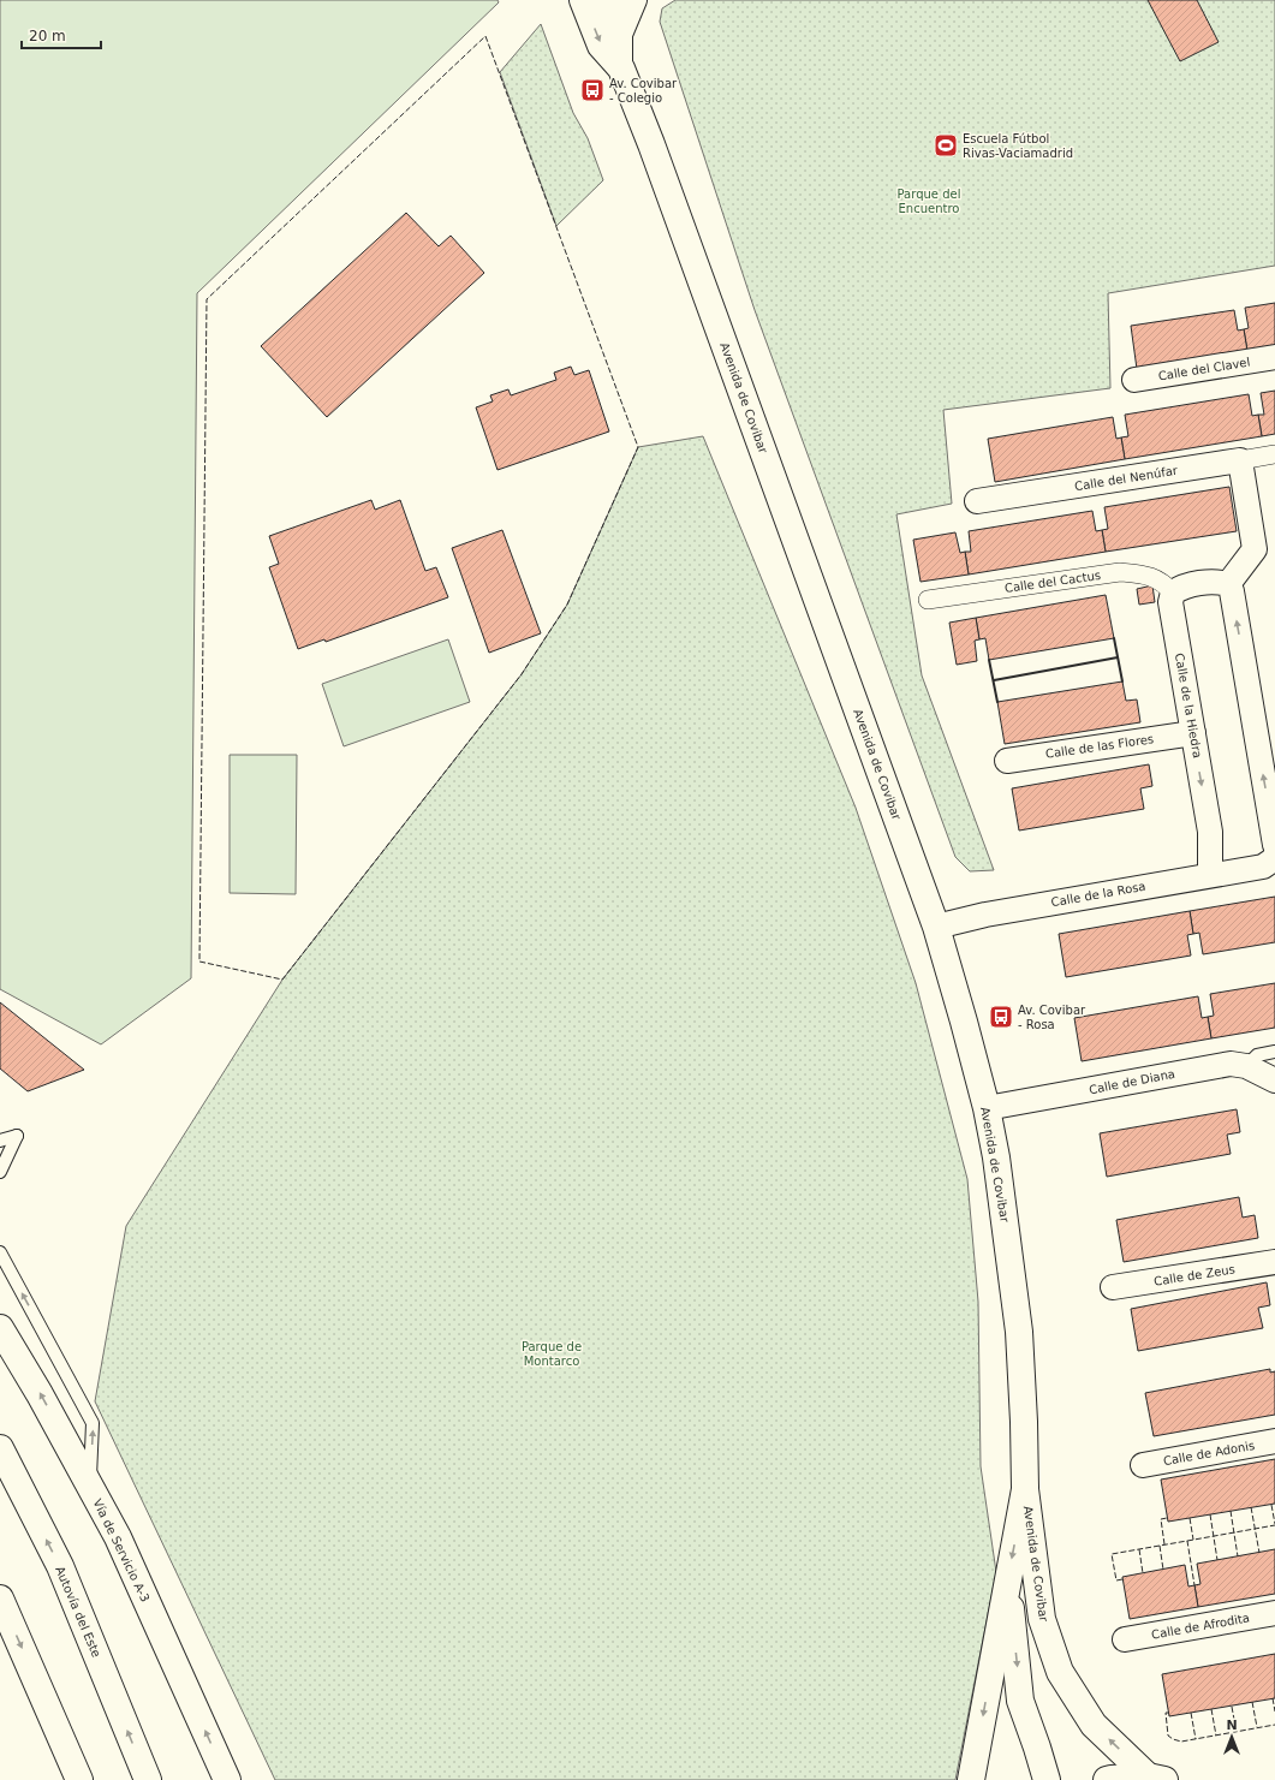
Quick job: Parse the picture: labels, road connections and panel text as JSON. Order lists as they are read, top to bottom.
{
  "streets": {
    "main road": ["Avenida de Covibar", "Vía de Servicio A-3", "Autovía del Este"],
    "street": [
      "Calle del Clavel",
      "Calle del Nenúfar",
      "Calle del Cactus",
      "Calle de la Hiedra",
      "Calle de las Flores",
      "Calle de la Rosa",
      "Calle de Diana",
      "Calle de Zeus",
      "Calle de Adonis",
      "Calle de Afrodita"
    ]
  },
  "crossings": [
    ["Avenida de Covibar", "Calle de la Rosa"],
    ["Avenida de Covibar", "Calle de Diana"],
    ["Calle del Cactus", "Calle de la Hiedra"],
    ["Calle de la Hiedra", "Calle de las Flores"],
    ["Calle de la Hiedra", "Calle de la Rosa"]
  ],
  "parks": ["Parque del Encuentro", "Parque de Montarco"],
  "places": {
    "bus stop": ["Av. Covibar - Colegio", "Av. Covibar - Rosa"],
    "sports": ["Escuela Fútbol Rivas-Vaciamadrid"]
  },
  "scale_bar": "20 m",
  "north": "top"
}
